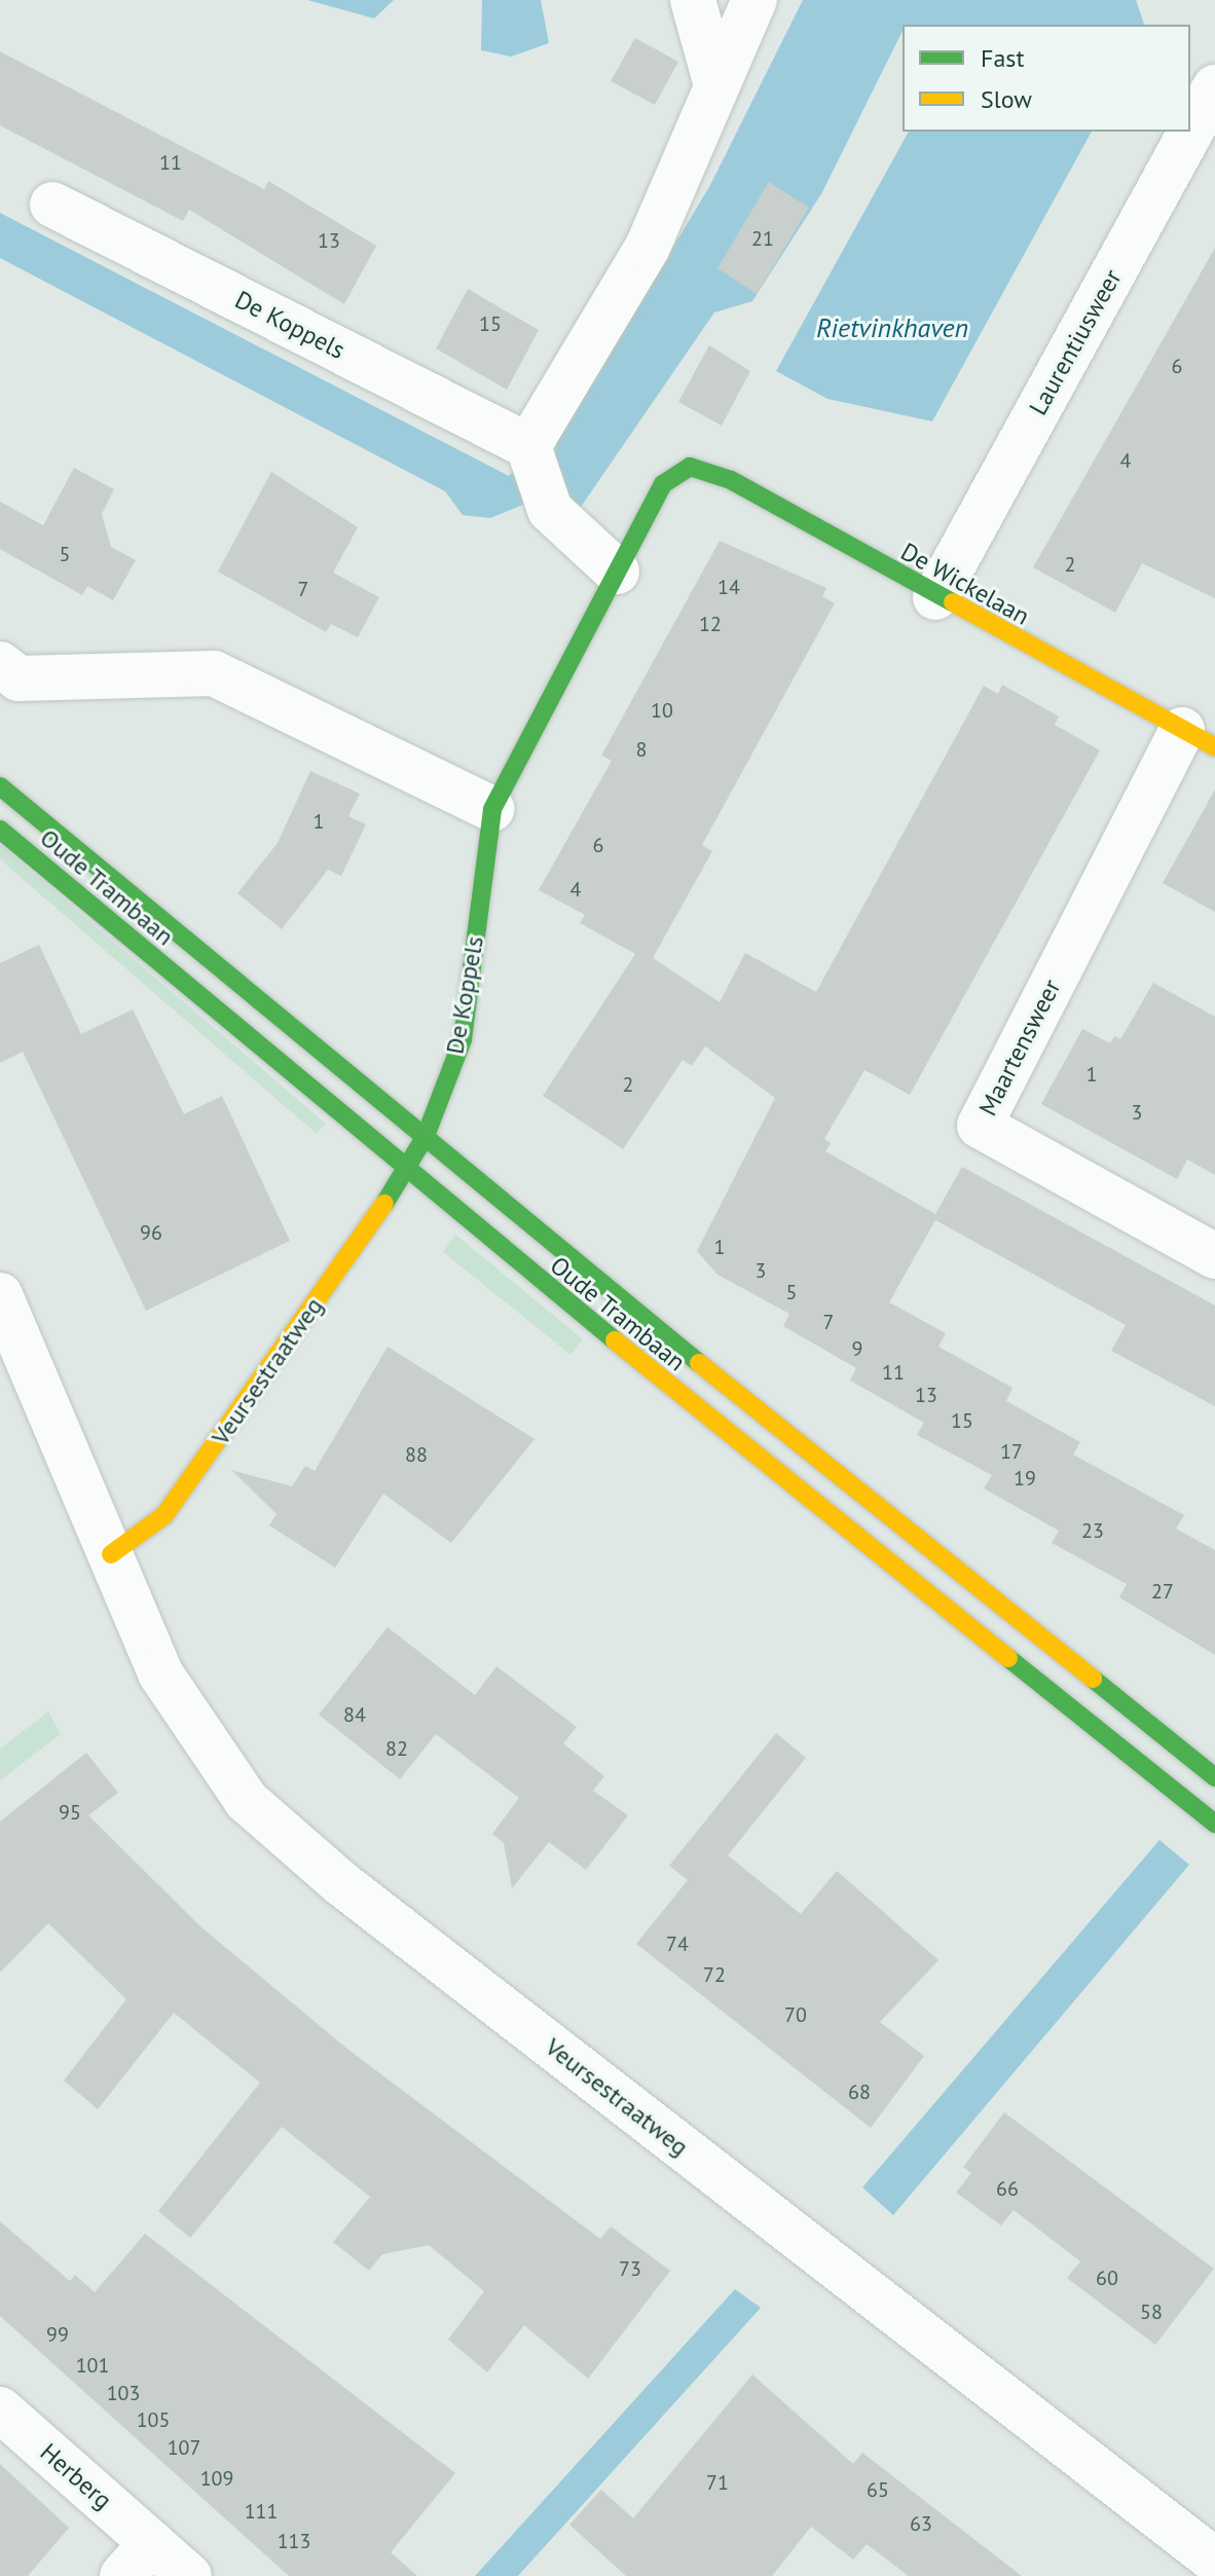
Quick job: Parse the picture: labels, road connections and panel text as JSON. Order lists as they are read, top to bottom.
{
  "streets": {
    "street": [
      "De Koppels",
      "Laurentiusweer",
      "De Wickelaan",
      "Oude Trambaan",
      "Maartensweer",
      "Veursestraatweg",
      "Herberg"
    ]
  },
  "crossings": [
    ["De Koppels", "De Wickelaan"],
    ["De Koppels", "Oude Trambaan"],
    ["De Koppels", "Veursestraatweg"],
    ["Laurentiusweer", "De Wickelaan"],
    ["De Wickelaan", "Maartensweer"],
    ["Oude Trambaan", "Veursestraatweg"]
  ],
  "water": ["Rietvinkhaven"],
  "house_numbers": [
    "11",
    "21",
    "13",
    "15",
    "6",
    "4",
    "5",
    "2",
    "14",
    "7",
    "12",
    "10",
    "8",
    "1",
    "6",
    "4",
    "1",
    "2",
    "3",
    "96",
    "1",
    "3",
    "5",
    "7",
    "9",
    "11",
    "13",
    "15",
    "17",
    "88",
    "19",
    "23",
    "27",
    "84",
    "82",
    "95",
    "74",
    "72",
    "70",
    "68",
    "66",
    "73",
    "60",
    "58",
    "99",
    "101",
    "103",
    "105",
    "107",
    "109",
    "71",
    "65",
    "111",
    "63",
    "113"
  ],
  "legend": ["Fast", "Slow"]
}
